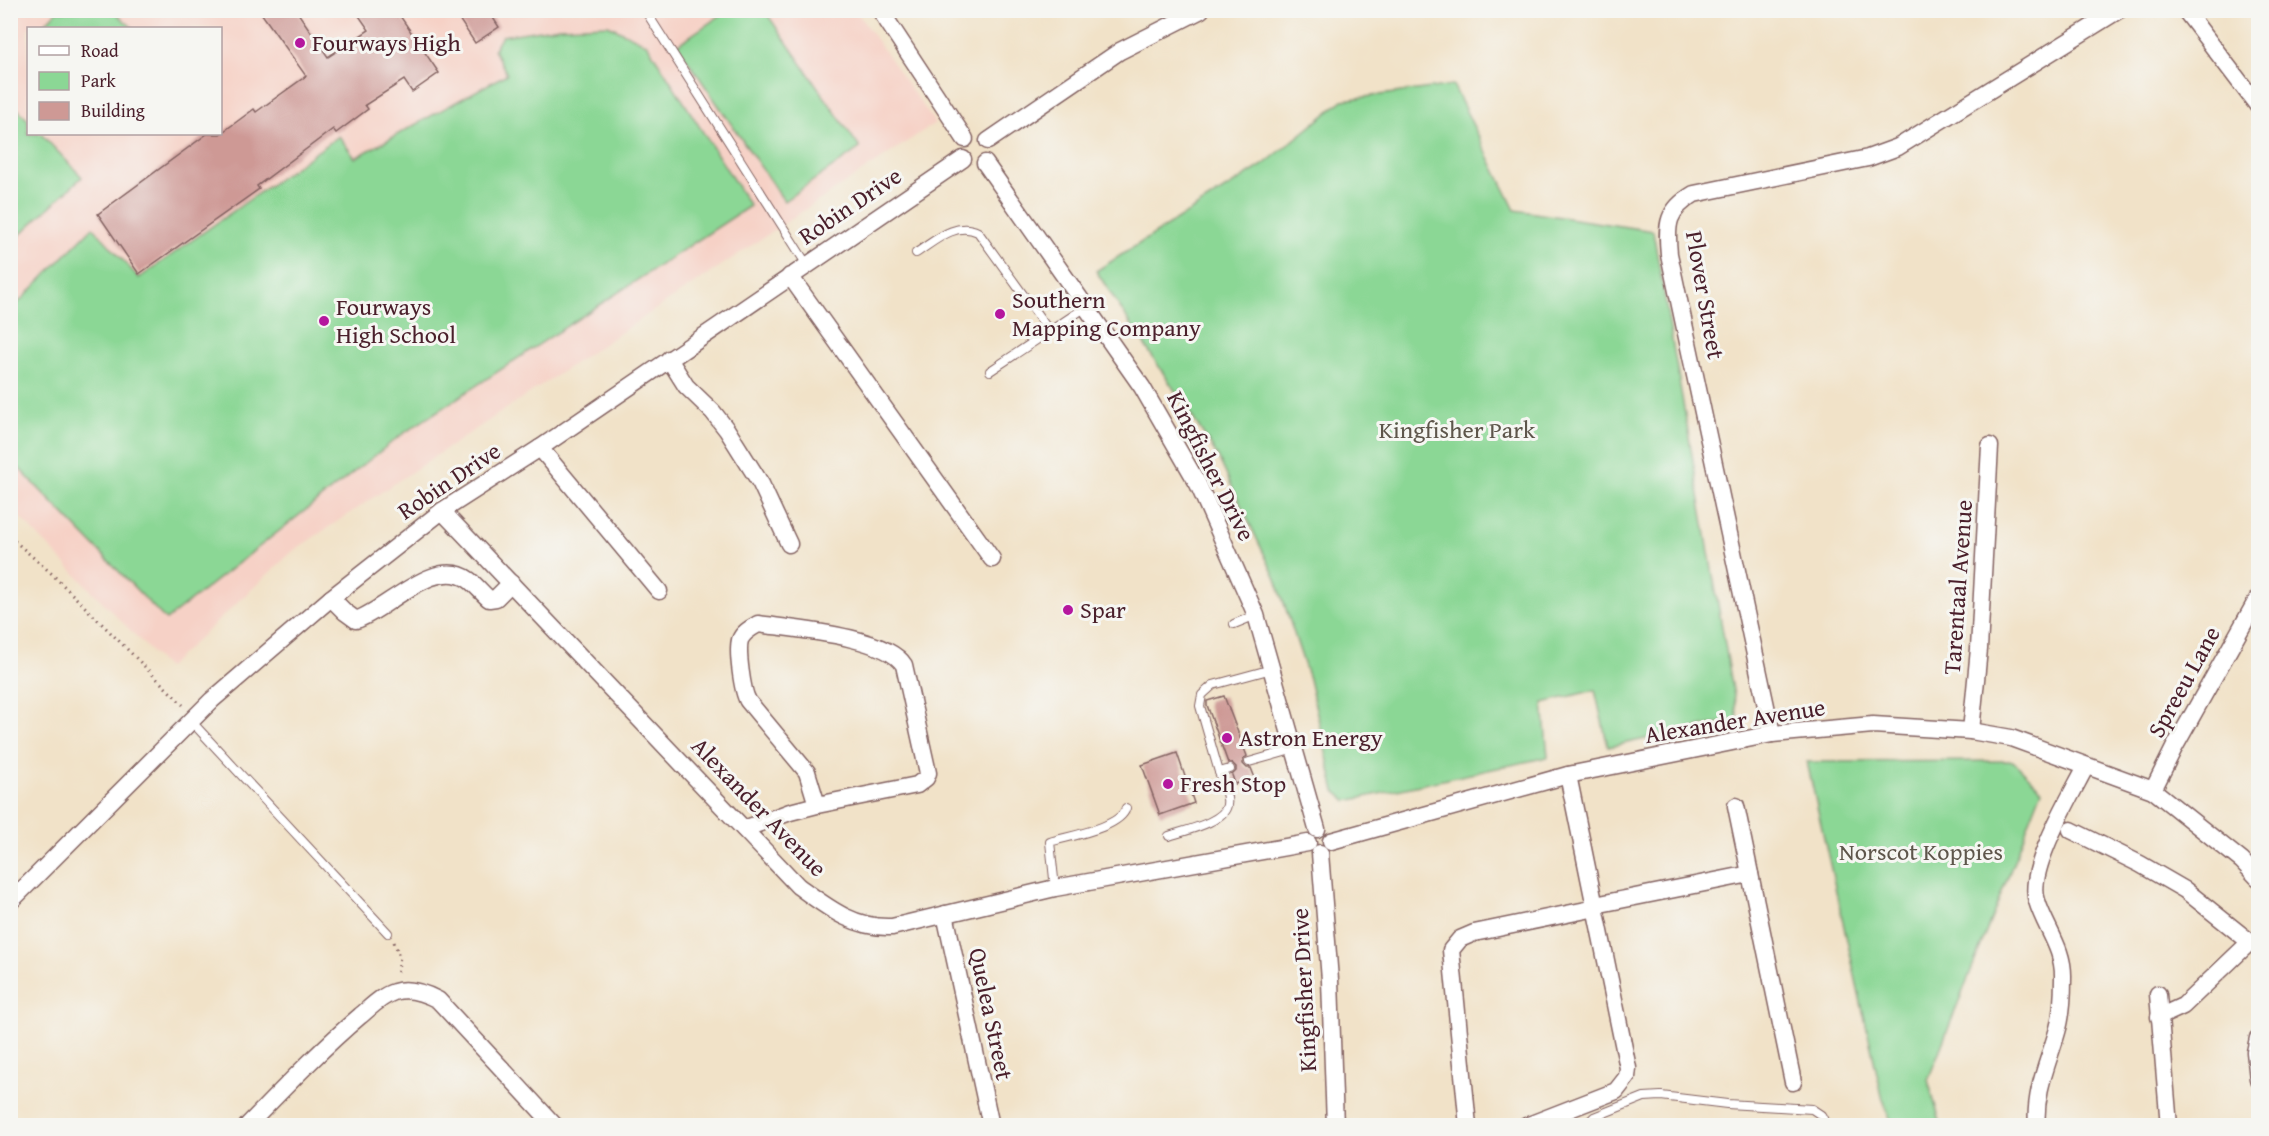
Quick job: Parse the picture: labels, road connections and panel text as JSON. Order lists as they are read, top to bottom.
{
  "streets": {
    "street": [
      "Robin Drive",
      "Plover Street",
      "Kingfisher Drive",
      "Tarentaal Avenue",
      "Spreeu Lane",
      "Alexander Avenue",
      "Quelea Street"
    ]
  },
  "crossings": [
    ["Robin Drive", "Kingfisher Drive"],
    ["Robin Drive", "Alexander Avenue"],
    ["Plover Street", "Alexander Avenue"],
    ["Kingfisher Drive", "Alexander Avenue"],
    ["Tarentaal Avenue", "Alexander Avenue"],
    ["Spreeu Lane", "Alexander Avenue"],
    ["Alexander Avenue", "Quelea Street"]
  ],
  "parks": ["Kingfisher Park", "Norscot Koppies"],
  "places": [
    "Fourways High",
    "Southern Mapping Company",
    "Fourways High School",
    "Spar",
    "Astron Energy",
    "Fresh Stop"
  ],
  "legend": ["Road", "Park", "Building"]
}
